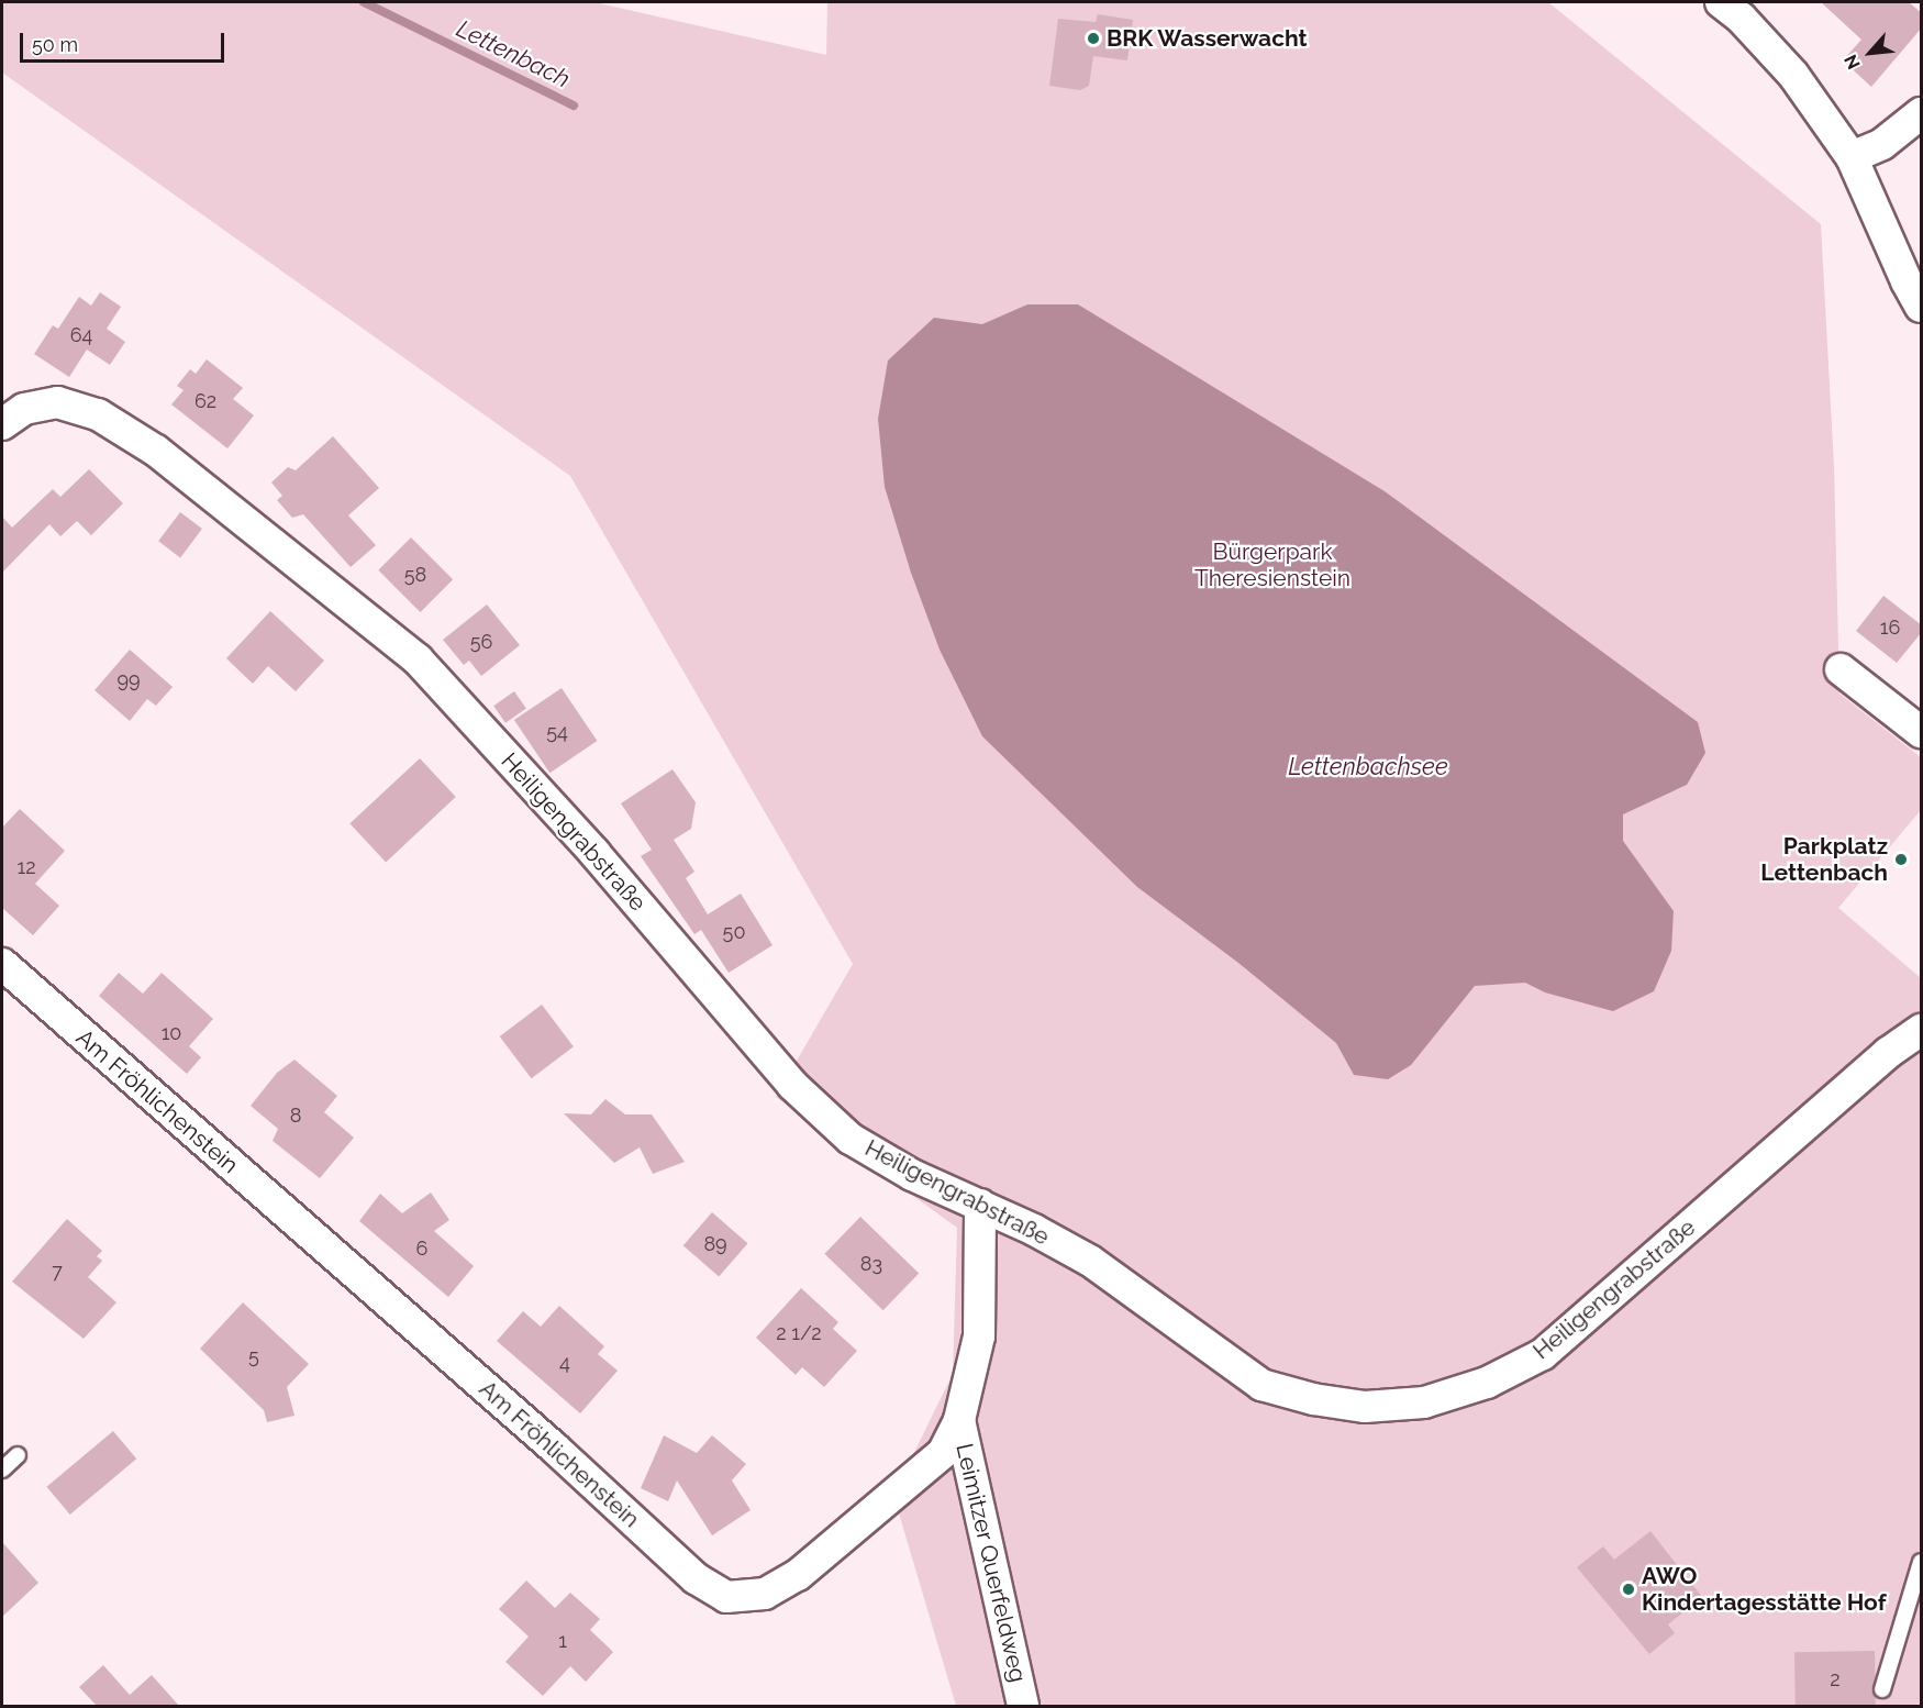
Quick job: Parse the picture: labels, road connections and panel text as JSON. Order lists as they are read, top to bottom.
{
  "streets": {
    "street": ["Heiligengrabstraße", "Am Fröhlichenstein", "Leimitzer Querfeldweg"]
  },
  "crossings": [
    ["Heiligengrabstraße", "Am Fröhlichenstein"],
    ["Am Fröhlichenstein", "Leimitzer Querfeldweg"]
  ],
  "water": ["Lettenbach", "Lettenbachsee"],
  "parks": ["Bürgerpark Theresienstein"],
  "places": ["BRK Wasserwacht", "Parkplatz Lettenbach", "AWO Kindertagesstätte Hof"],
  "house_numbers": [
    "64",
    "62",
    "58",
    "16",
    "56",
    "99",
    "54",
    "12",
    "50",
    "10",
    "8",
    "89",
    "6",
    "83",
    "7",
    "2 1/2",
    "5",
    "4",
    "1",
    "2"
  ],
  "scale_bar": "50 m",
  "north": "bottom left"
}
